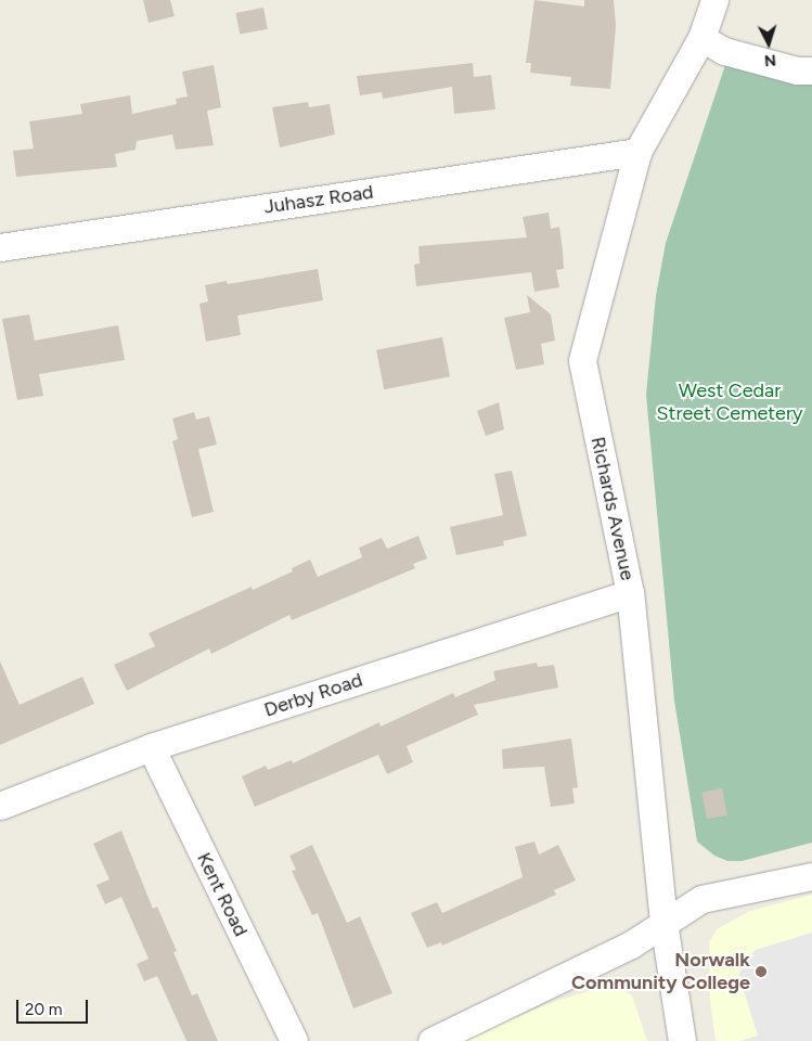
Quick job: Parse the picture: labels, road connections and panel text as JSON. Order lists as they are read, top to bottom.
{
  "streets": {
    "street": [
      "Juhasz Road",
      "Richards Avenue",
      "Derby Road",
      "Kent Road"
    ]
  },
  "crossings": [
    ["Juhasz Road", "Richards Avenue"],
    ["Richards Avenue", "Derby Road"],
    ["Derby Road", "Kent Road"]
  ],
  "parks": ["West Cedar Street Cemetery"],
  "places": ["Norwalk Community College"],
  "scale_bar": "20 m",
  "north": "bottom"
}
